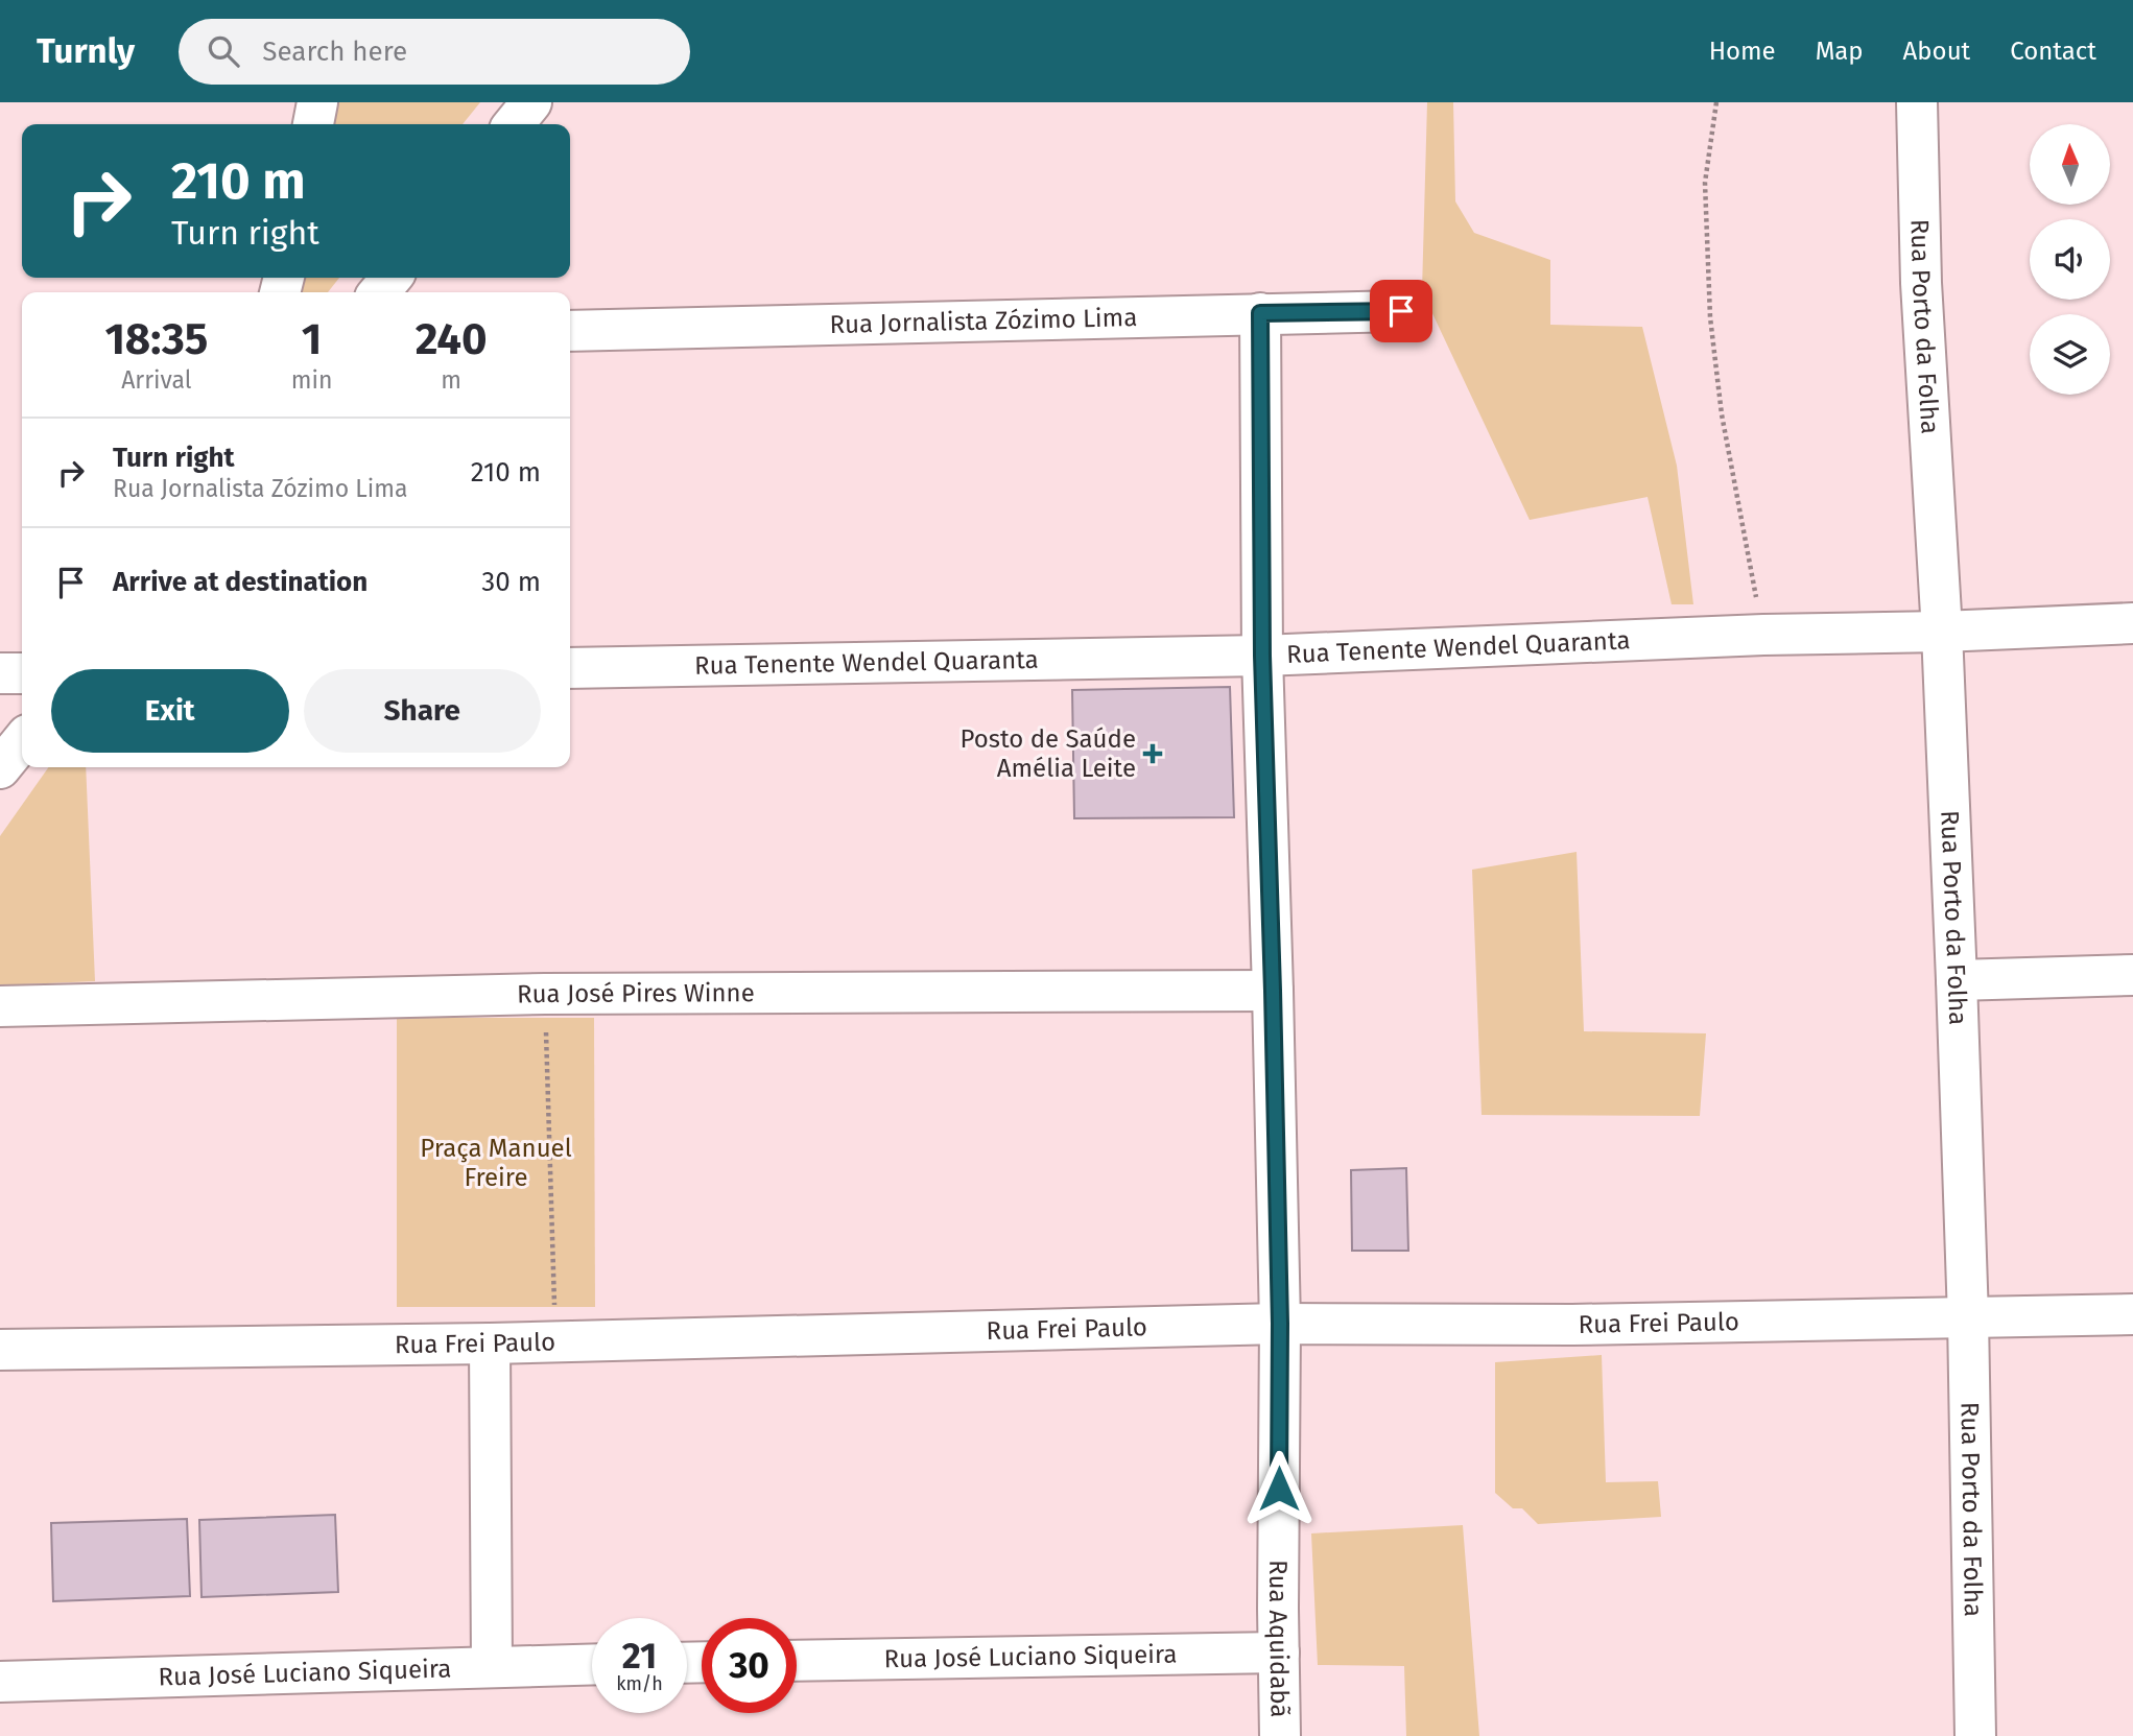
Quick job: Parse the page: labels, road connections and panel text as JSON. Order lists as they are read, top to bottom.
{
  "streets": {
    "street": [
      "Rua Jornalista Zózimo Lima",
      "Rua Porto da Folha",
      "Rua Tenente Wendel Quaranta",
      "Rua José Pires Winne",
      "Rua Frei Paulo",
      "Rua Aquidabã",
      "Rua José Luciano Siqueira"
    ]
  },
  "crossings": [
    ["Rua Jornalista Zózimo Lima", "Rua Aquidabã"],
    ["Rua Porto da Folha", "Rua Tenente Wendel Quaranta"],
    ["Rua Porto da Folha", "Rua Frei Paulo"],
    ["Rua Tenente Wendel Quaranta", "Rua Aquidabã"],
    ["Rua José Pires Winne", "Rua Aquidabã"],
    ["Rua Frei Paulo", "Rua Aquidabã"],
    ["Rua Aquidabã", "Rua José Luciano Siqueira"]
  ],
  "parks": ["Praça Manuel Freire"],
  "places": {
    "health": ["Posto de Saúde Amélia Leite"]
  },
  "north": "top",
  "page": {
    "header": "Turnly",
    "search": "Search here",
    "nav": [
      "Home",
      "Map",
      "About",
      "Contact"
    ],
    "turn": ["210 m", "Turn right"],
    "eta": [
      "18:35",
      "Arrival",
      "1",
      "min",
      "240",
      "m"
    ],
    "list": [
      {
        "name": "Turn right",
        "note": "Rua Jornalista Zózimo Lima",
        "value": "210 m"
      },
      {
        "name": "Arrive at destination",
        "value": "30 m"
      }
    ],
    "buttons": ["Exit", "Share"],
    "speed": "21 km/h",
    "limit": "30"
  }
}
